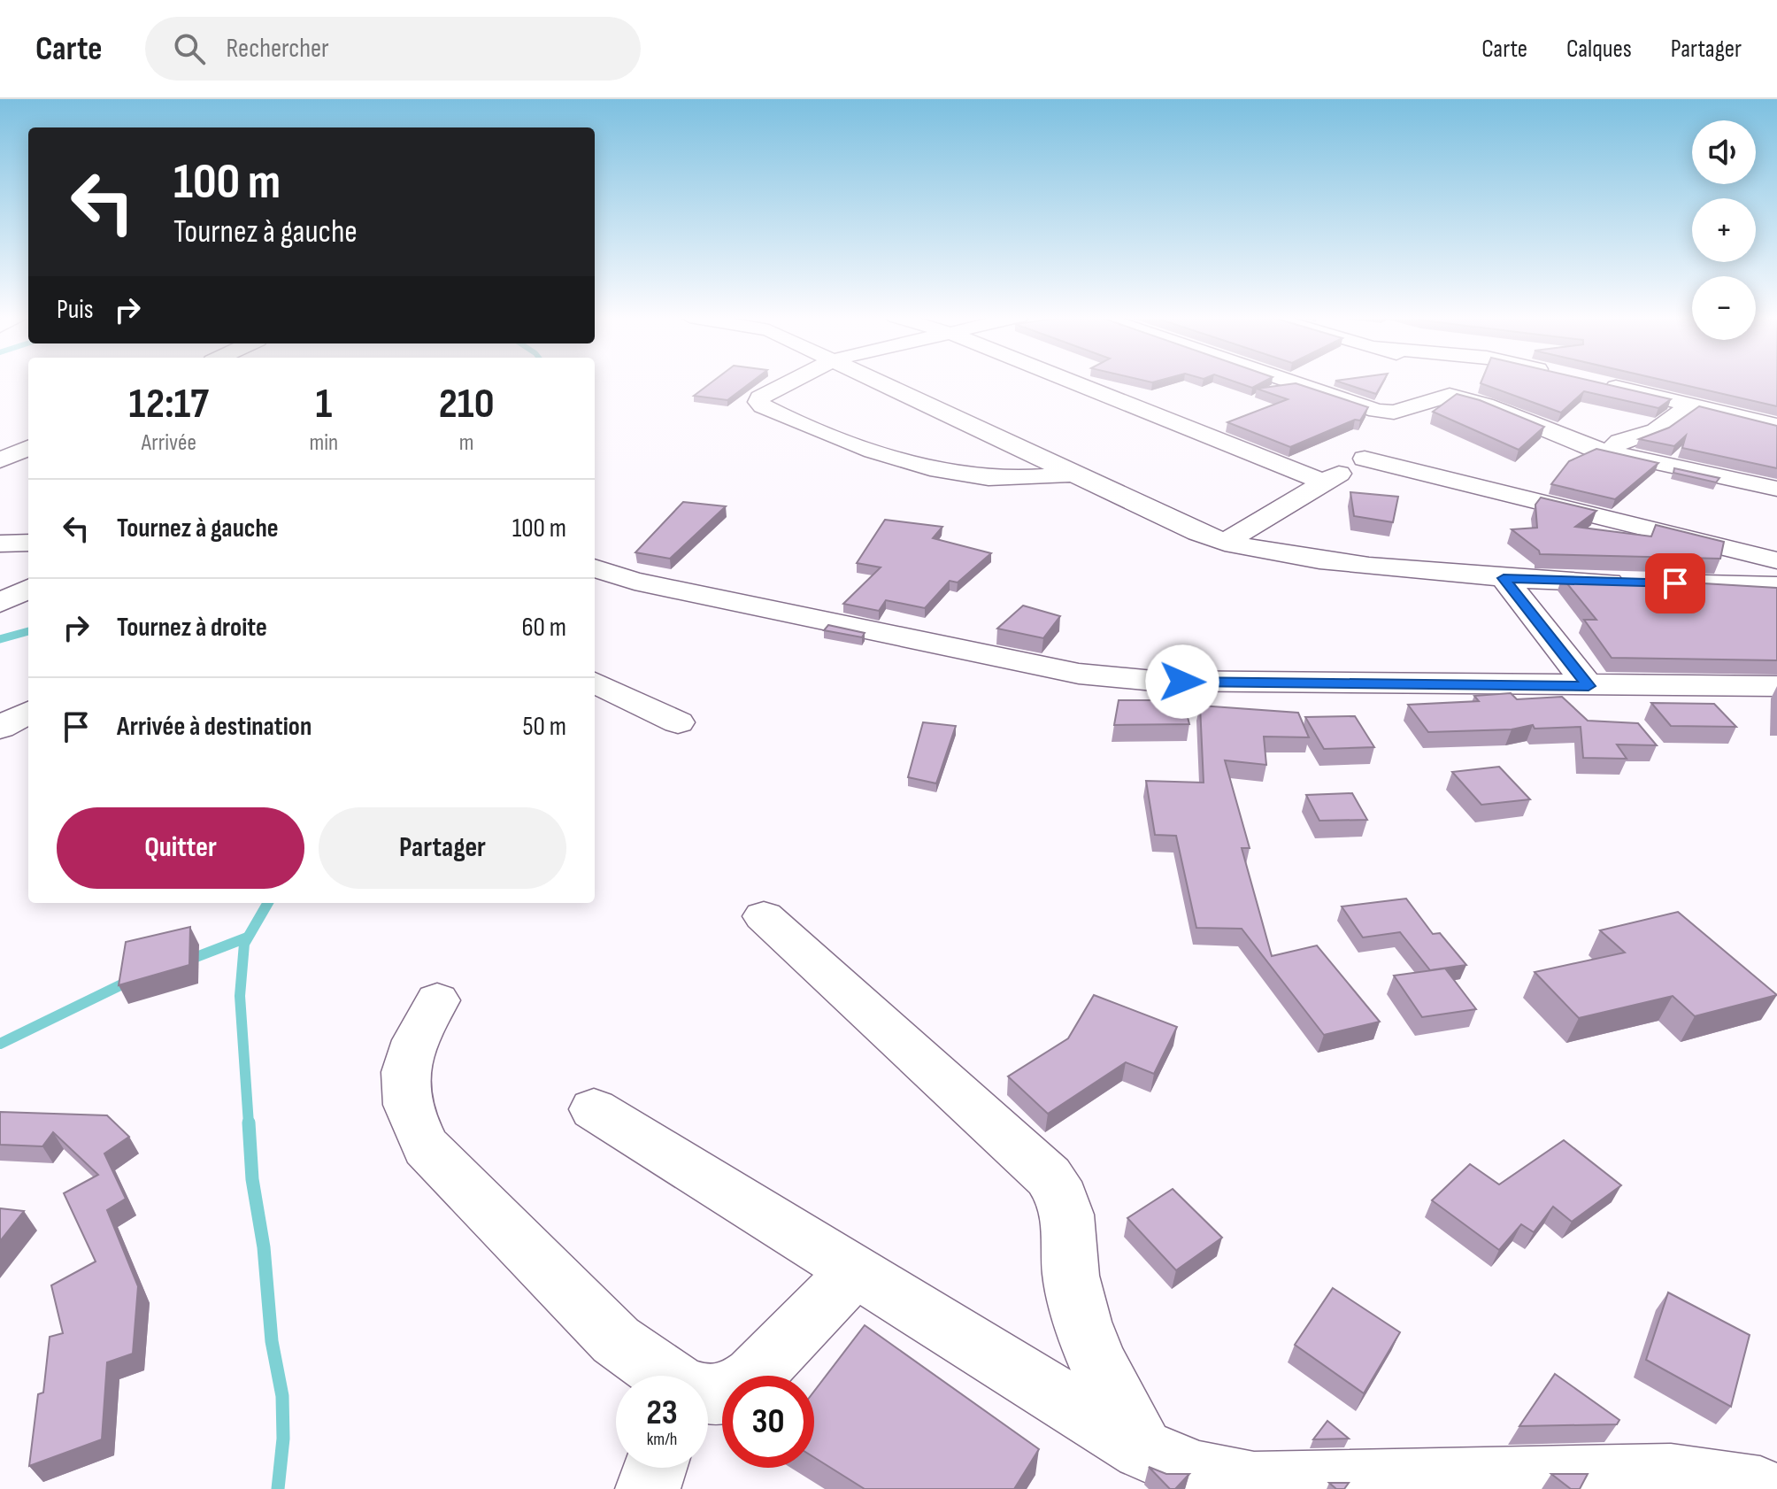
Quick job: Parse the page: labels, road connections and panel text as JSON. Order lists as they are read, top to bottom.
{
  "page": {
    "header": "Carte",
    "search": "Rechercher",
    "nav": ["Carte", "Calques", "Partager"],
    "map_buttons": ["+", "−"],
    "turn": ["100 m", "Tournez à gauche"],
    "then": "Puis",
    "eta": [
      "12:17",
      "Arrivée",
      "1",
      "min",
      "210",
      "m"
    ],
    "list": [
      {
        "name": "Tournez à gauche",
        "value": "100 m"
      },
      {
        "name": "Tournez à droite",
        "value": "60 m"
      },
      {
        "name": "Arrivée à destination",
        "value": "50 m"
      }
    ],
    "buttons": ["Quitter", "Partager"],
    "speed": "23 km/h",
    "limit": "30"
  }
}
